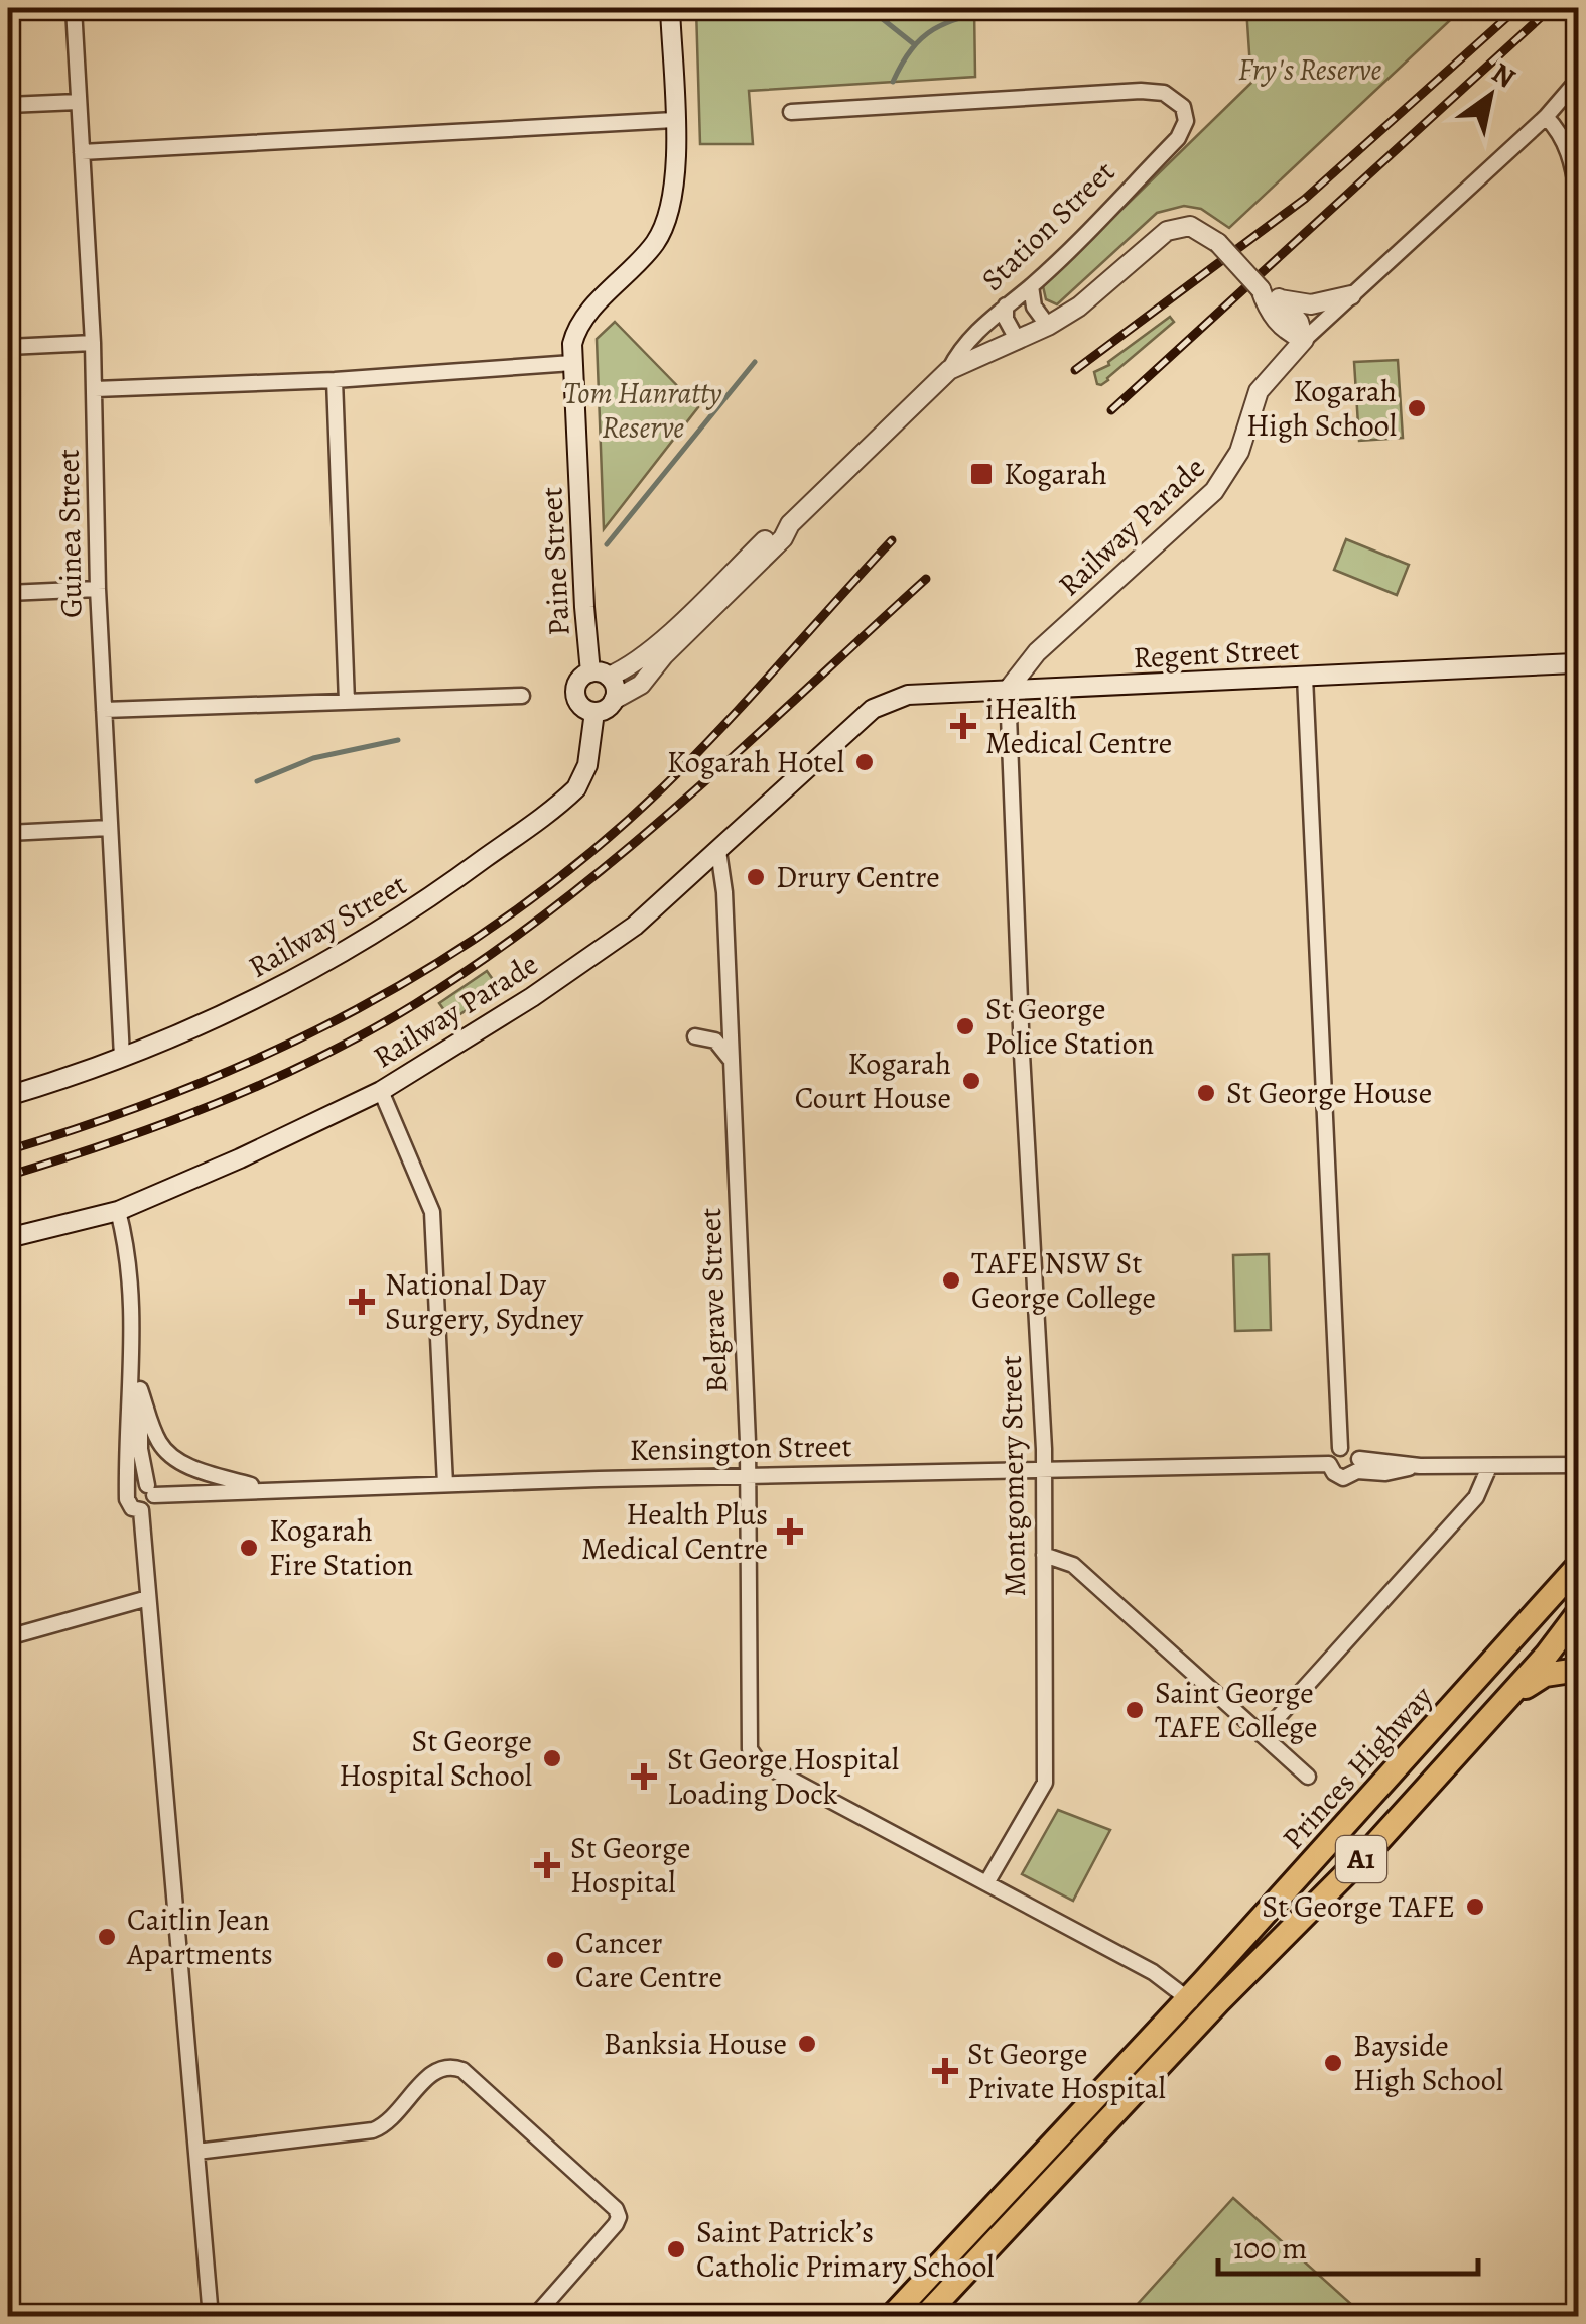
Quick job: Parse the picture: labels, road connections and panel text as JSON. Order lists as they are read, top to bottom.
{
  "streets": {
    "highway": ["Princes Highway", "A1"],
    "main road": [
      "Station Street",
      "Railway Parade",
      "Paine Street",
      "Regent Street",
      "Railway Street"
    ],
    "street": [
      "Guinea Street",
      "Belgrave Street",
      "Kensington Street",
      "Montgomery Street"
    ]
  },
  "crossings": [
    ["Station Street", "Railway Parade"],
    ["Station Street", "Paine Street"],
    ["Station Street", "Railway Street"],
    ["Railway Parade", "Regent Street"],
    ["Railway Parade", "Belgrave Street"],
    ["Railway Parade", "Montgomery Street"],
    ["Guinea Street", "Railway Street"],
    ["Paine Street", "Railway Street"],
    ["Regent Street", "Montgomery Street"],
    ["Belgrave Street", "Kensington Street"],
    ["Belgrave Street", "Montgomery Street"],
    ["Kensington Street", "Montgomery Street"],
    ["Princes Highway", "A1"]
  ],
  "parks": ["Fry's Reserve", "Tom Hanratty Reserve"],
  "places": {
    "other": [
      "Kogarah High School",
      "Kogarah Hotel",
      "Drury Centre",
      "St George Police Station",
      "Kogarah Court House",
      "St George House",
      "TAFE NSW St George College",
      "Kogarah Fire Station",
      "Saint George TAFE College",
      "St George Hospital School",
      "St George TAFE",
      "Caitlin Jean Apartments",
      "Cancer Care Centre",
      "Banksia House",
      "Bayside High School",
      "Saint Patrick’s Catholic Primary School"
    ],
    "transit": ["Kogarah"],
    "health": [
      "iHealth Medical Centre",
      "National Day Surgery, Sydney",
      "Health Plus Medical Centre",
      "St George Hospital Loading Dock",
      "St George Hospital",
      "St George Private Hospital"
    ]
  },
  "scale_bar": "100 m",
  "north": "top right"
}
